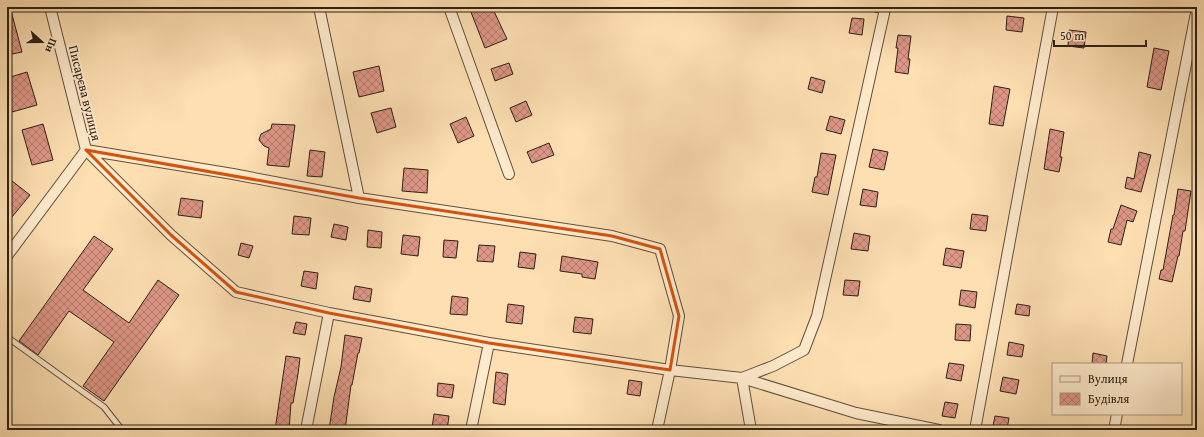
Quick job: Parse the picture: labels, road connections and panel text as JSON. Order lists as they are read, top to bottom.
{
  "streets": {
    "street": ["Писарєва вулиця"]
  },
  "legend": ["Вулиця", "Будівля"],
  "scale_bar": "50 m",
  "north": "right"
}
